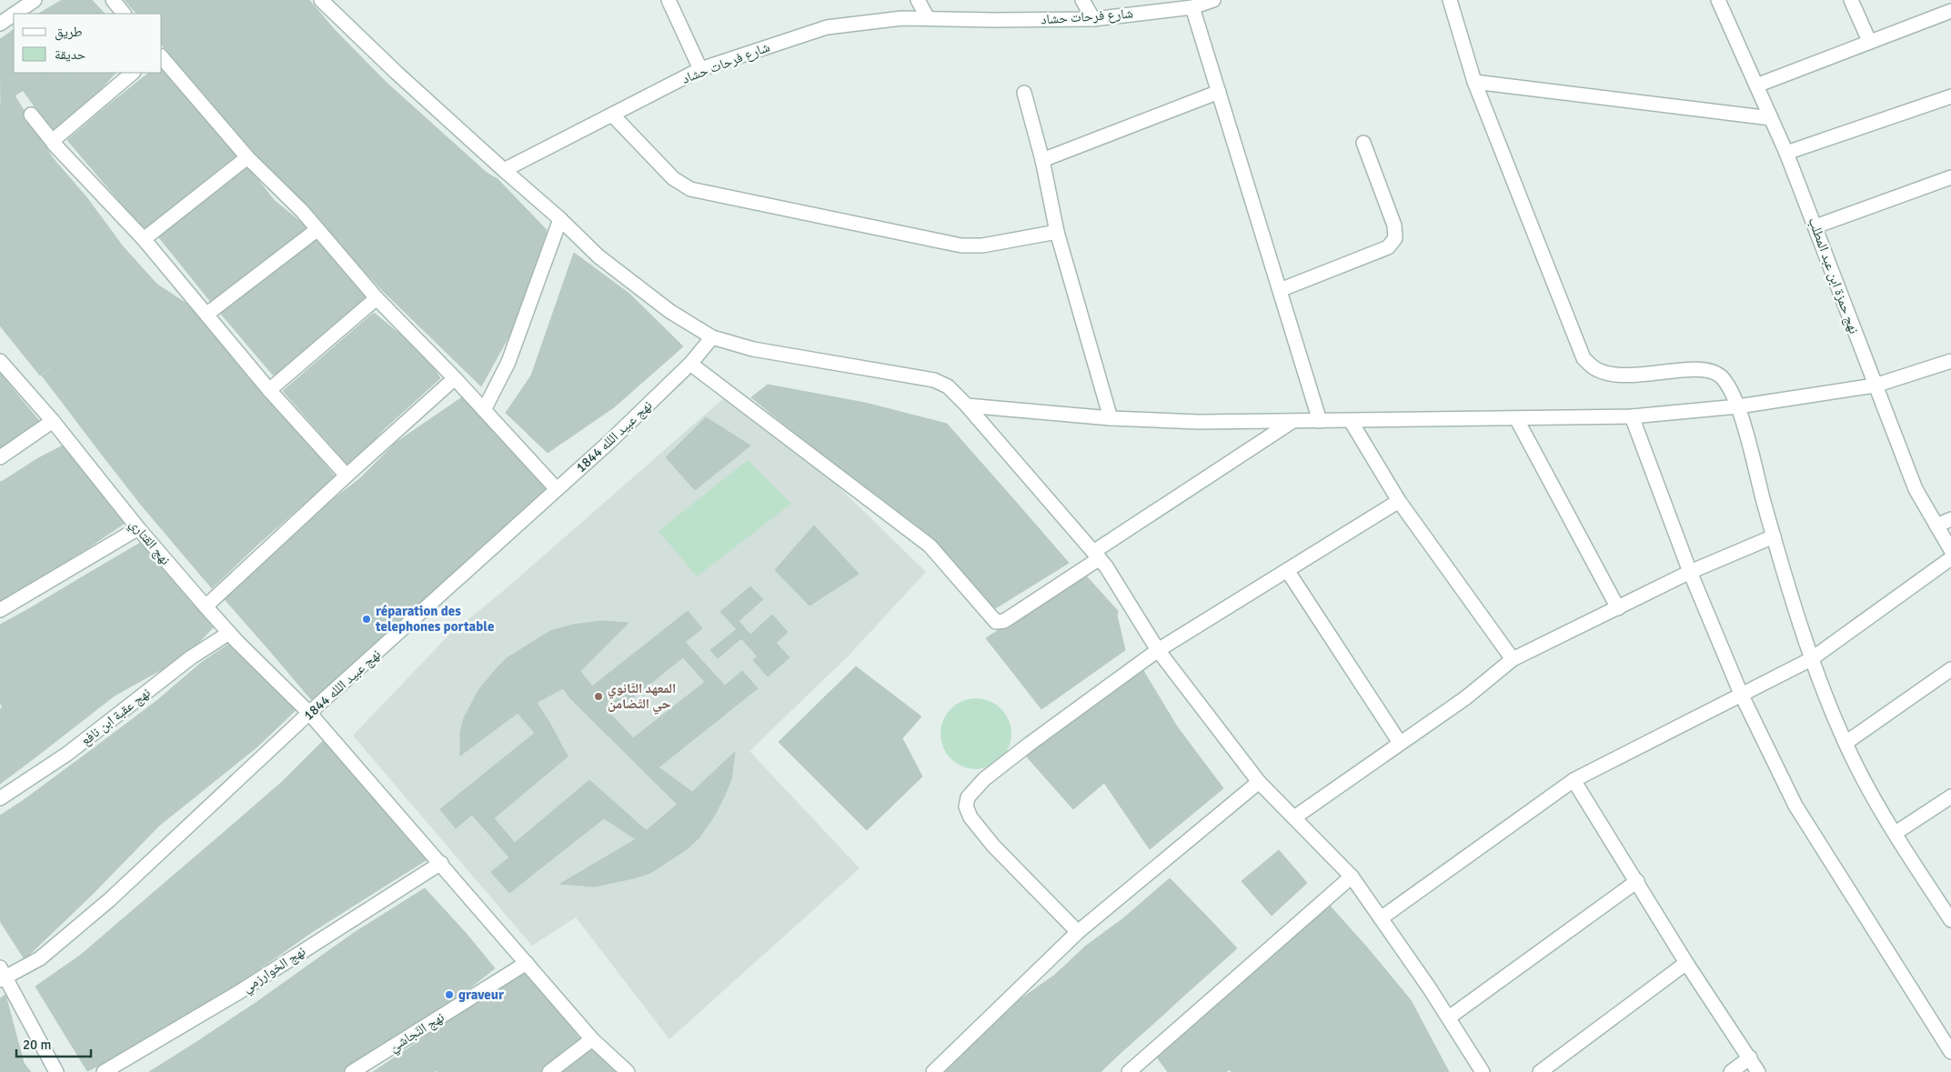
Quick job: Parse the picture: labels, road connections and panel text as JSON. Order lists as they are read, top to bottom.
{
  "streets": {
    "street": [
      "شارع فرحات حشاد",
      "نهج حمزة ابن عبد المطلب",
      "نهج عبيد اللله 1844",
      "نهج القتاري",
      "نهج عقبة ابن نافع",
      "نهج الخوارزمي",
      "نهج النّجاشيّ"
    ]
  },
  "crossings": [
    ["نهج عبيد اللله 1844", "نهج القتاري"],
    ["نهج القتاري", "نهج عقبة ابن نافع"],
    ["نهج القتاري", "نهج الخوارزمي"],
    ["نهج القتاري", "نهج النّجاشيّ"]
  ],
  "places": ["réparation des telephones portable", "المعهد الثّانوي حي التّضامن", "graveur"],
  "legend": ["طريق", "حديقة"],
  "scale_bar": "20 m"
}
